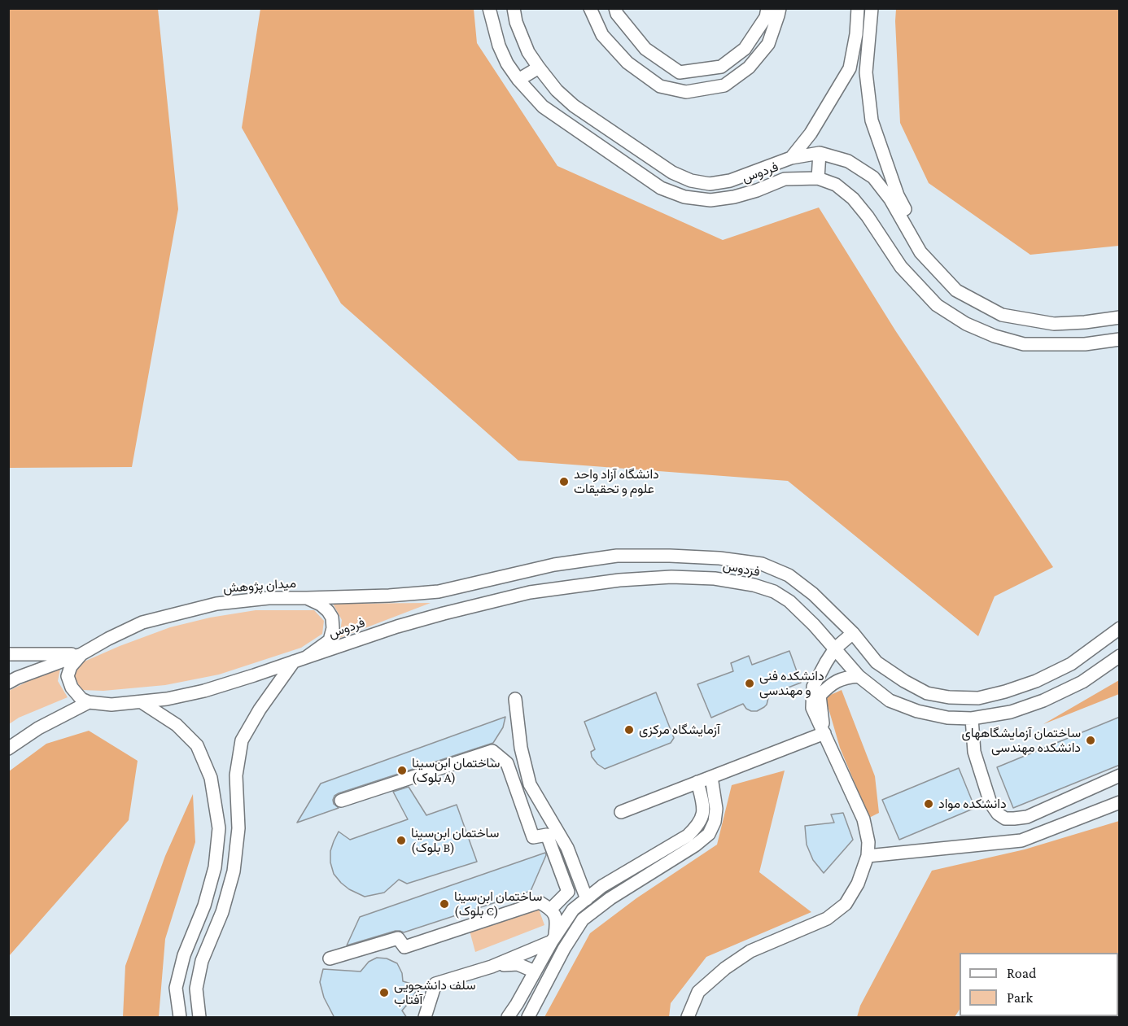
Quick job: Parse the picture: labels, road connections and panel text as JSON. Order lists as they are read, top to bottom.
{
  "streets": {
    "lane": ["فردوس", "میدان پژوهش"]
  },
  "crossings": [
    ["فردوس", "میدان پژوهش"]
  ],
  "places": [
    "دانشگاه آزاد واحد علوم و تحقیقات",
    "دانشکده فنی و مهندسی",
    "آزمایشگاه مرکزی",
    "ساختمان آزمایشگاههای دانشکده مهندسی",
    "ساختمان ابن‌سینا (بلوک A)",
    "دانشکده مواد",
    "ساختمان ابن‌سینا (بلوک B)",
    "ساختمان ابن‌سینا (بلوک C)",
    "سلف دانشجویی آفتاب"
  ],
  "legend": ["Road", "Park"]
}
